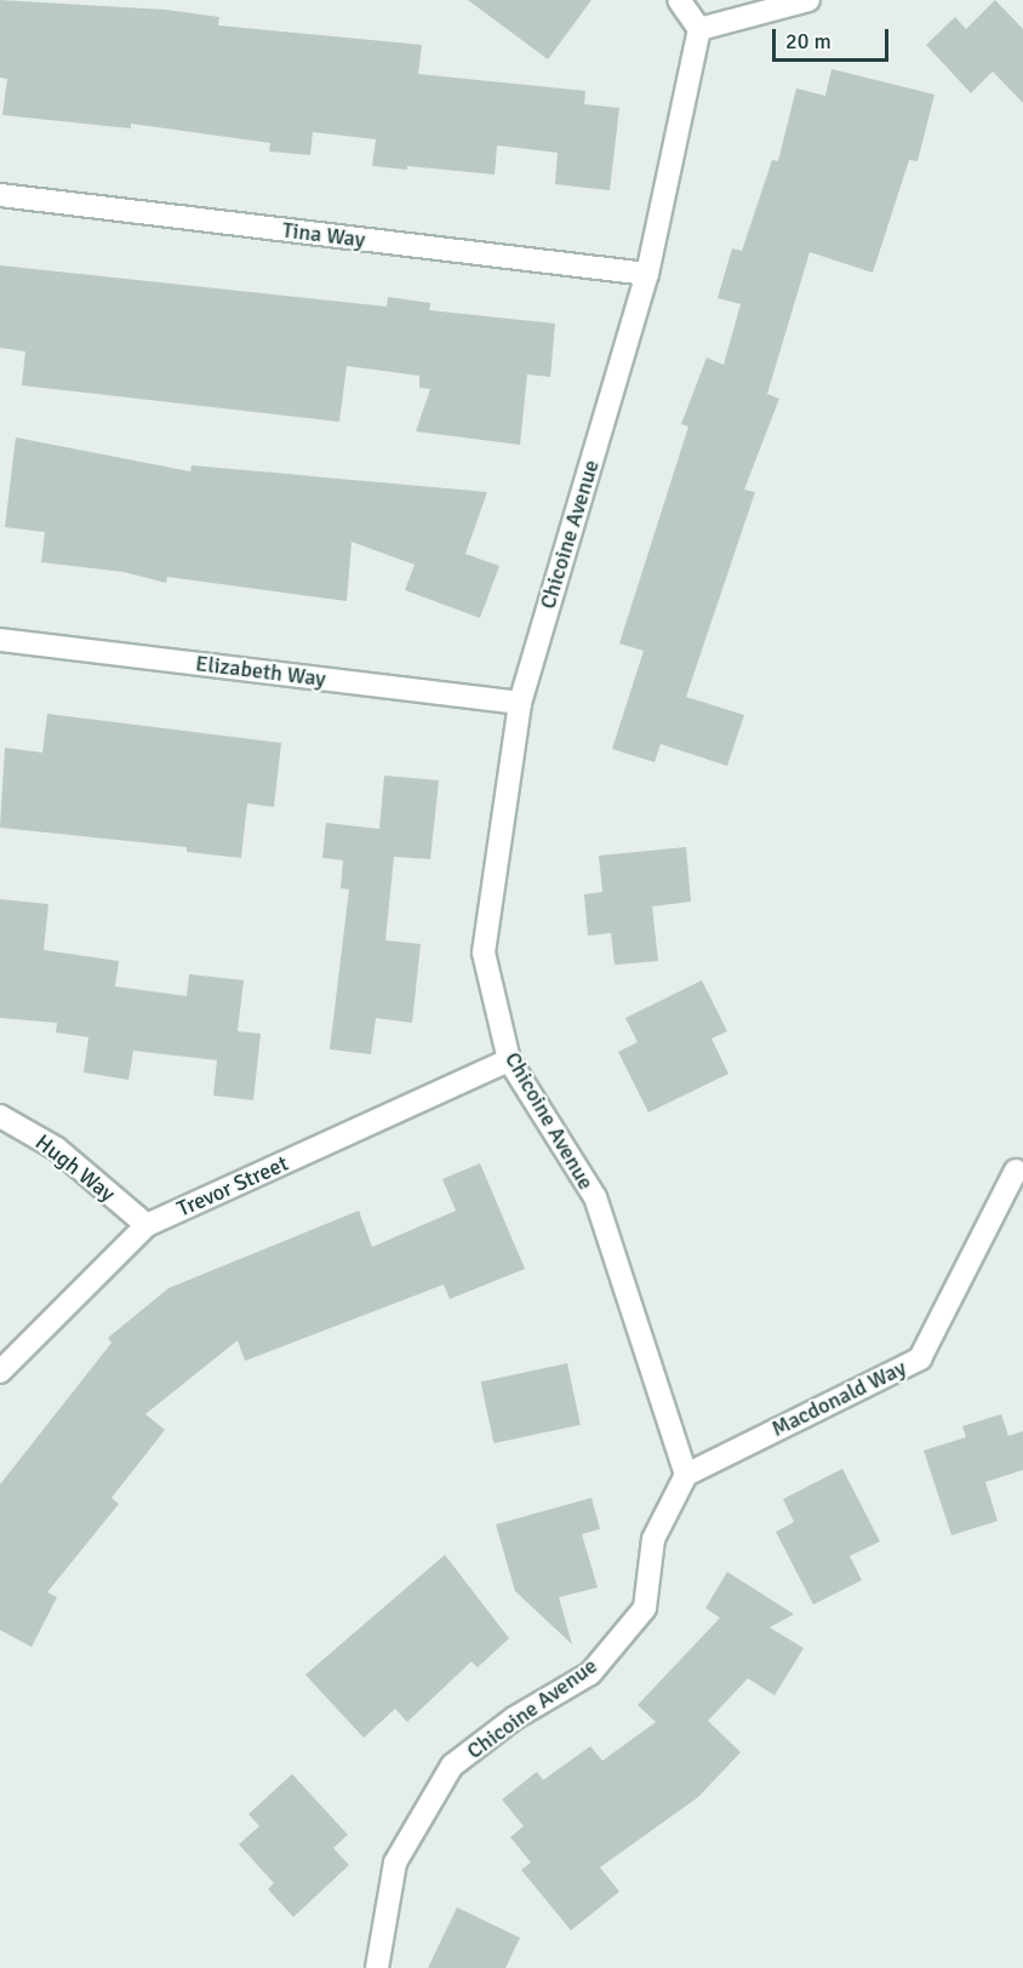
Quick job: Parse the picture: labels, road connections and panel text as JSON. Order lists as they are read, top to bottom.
{
  "streets": {
    "street": [
      "Tina Way",
      "Chicoine Avenue",
      "Elizabeth Way",
      "Hugh Way",
      "Trevor Street",
      "Macdonald Way"
    ]
  },
  "crossings": [
    ["Tina Way", "Chicoine Avenue"],
    ["Chicoine Avenue", "Elizabeth Way"],
    ["Chicoine Avenue", "Trevor Street"],
    ["Chicoine Avenue", "Macdonald Way"],
    ["Hugh Way", "Trevor Street"]
  ],
  "scale_bar": "20 m"
}
